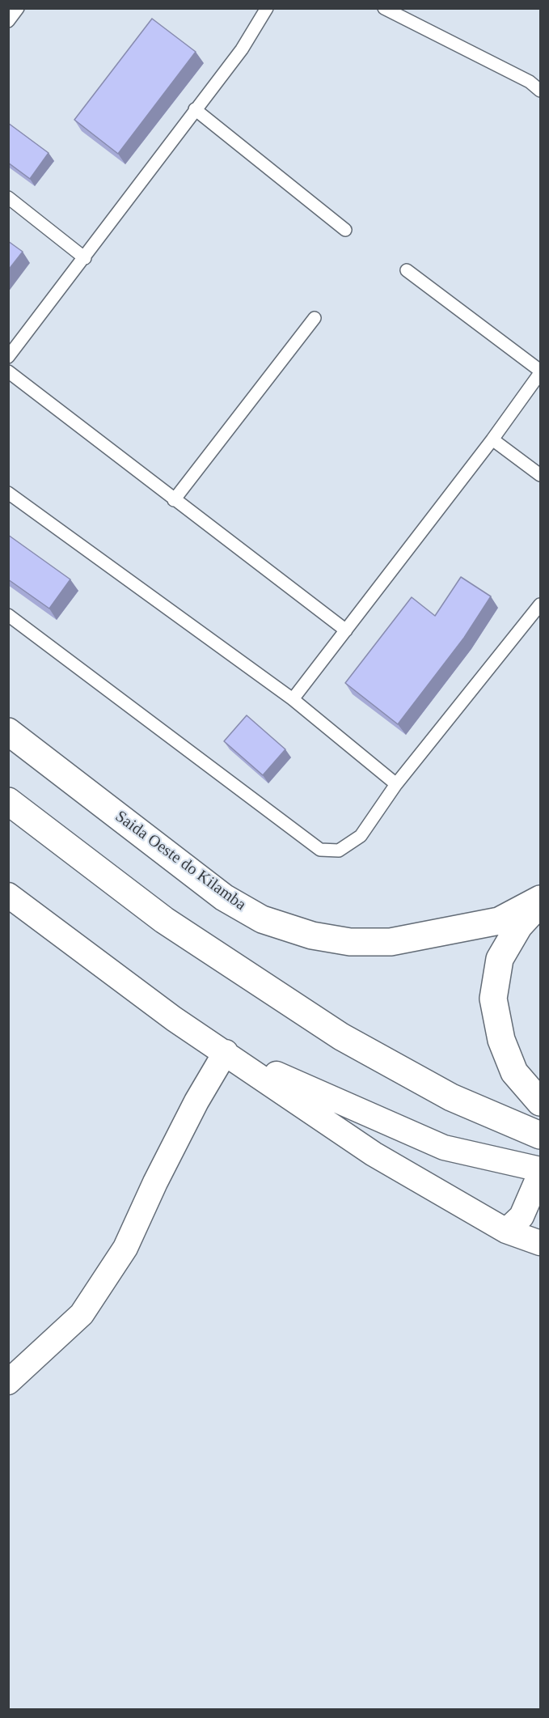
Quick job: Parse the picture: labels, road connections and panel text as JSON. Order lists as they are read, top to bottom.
{
  "streets": {
    "street": ["Saida Oeste do Kilamba"]
  }
}
